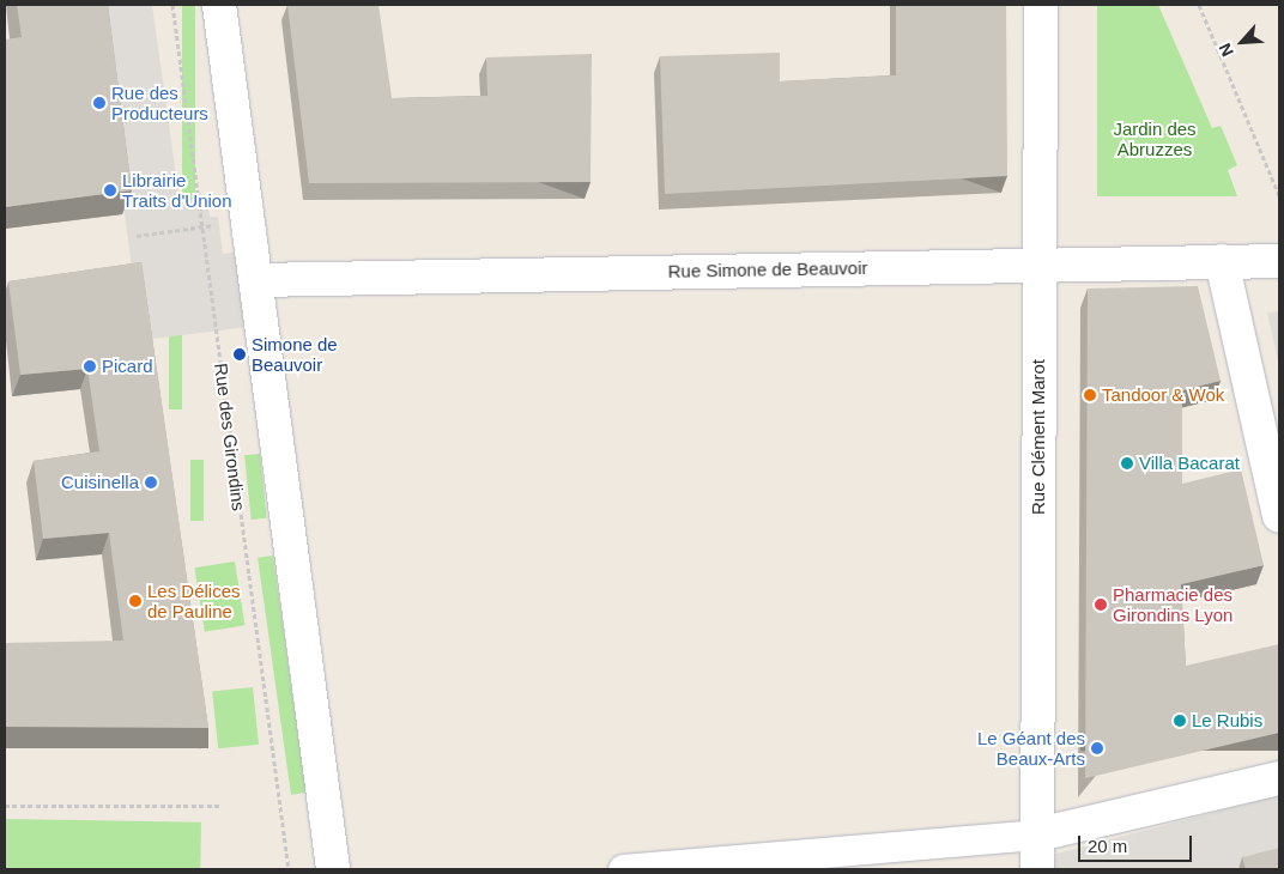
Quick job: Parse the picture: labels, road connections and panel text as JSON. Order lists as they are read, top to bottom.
{
  "streets": {
    "street": ["Rue Simone de Beauvoir", "Rue Clément Marot"],
    "path": ["Rue des Girondins"]
  },
  "crossings": [
    ["Rue Simone de Beauvoir", "Rue Clément Marot"]
  ],
  "parks": ["Jardin des Abruzzes"],
  "places": [
    "Rue des Producteurs",
    "Librairie Traits d'Union",
    "Simone de Beauvoir",
    "Picard",
    "Tandoor & Wok",
    "Villa Bacarat",
    "Cuisinella",
    "Les Délices de Pauline",
    "Pharmacie des Girondins Lyon",
    "Le Rubis",
    "Le Géant des Beaux-Arts"
  ],
  "scale_bar": "20 m",
  "north": "bottom left"
}
